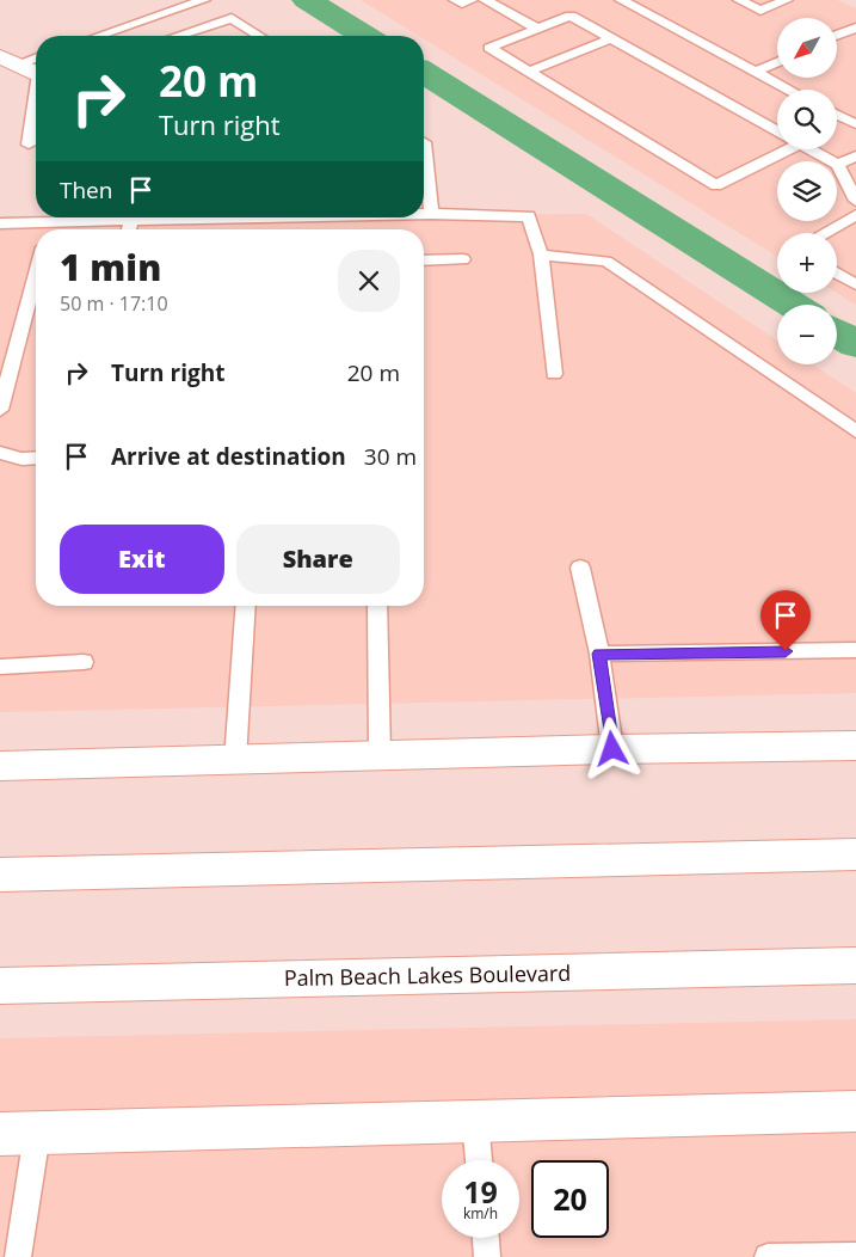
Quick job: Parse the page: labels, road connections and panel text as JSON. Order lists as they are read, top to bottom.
{
  "streets": {
    "street": ["Palm Beach Lakes Boulevard"]
  },
  "north": "bottom left",
  "page": {
    "map_buttons": ["+", "−"],
    "turn": ["20 m", "Turn right"],
    "then": "Then",
    "heading": ["1 min", "50 m · 17:10"],
    "list": [
      {
        "name": "Turn right",
        "value": "20 m"
      },
      {
        "name": "Arrive at destination",
        "value": "30 m"
      }
    ],
    "buttons": ["Exit", "Share"],
    "speed": "19 km/h",
    "limit": "20"
  }
}
